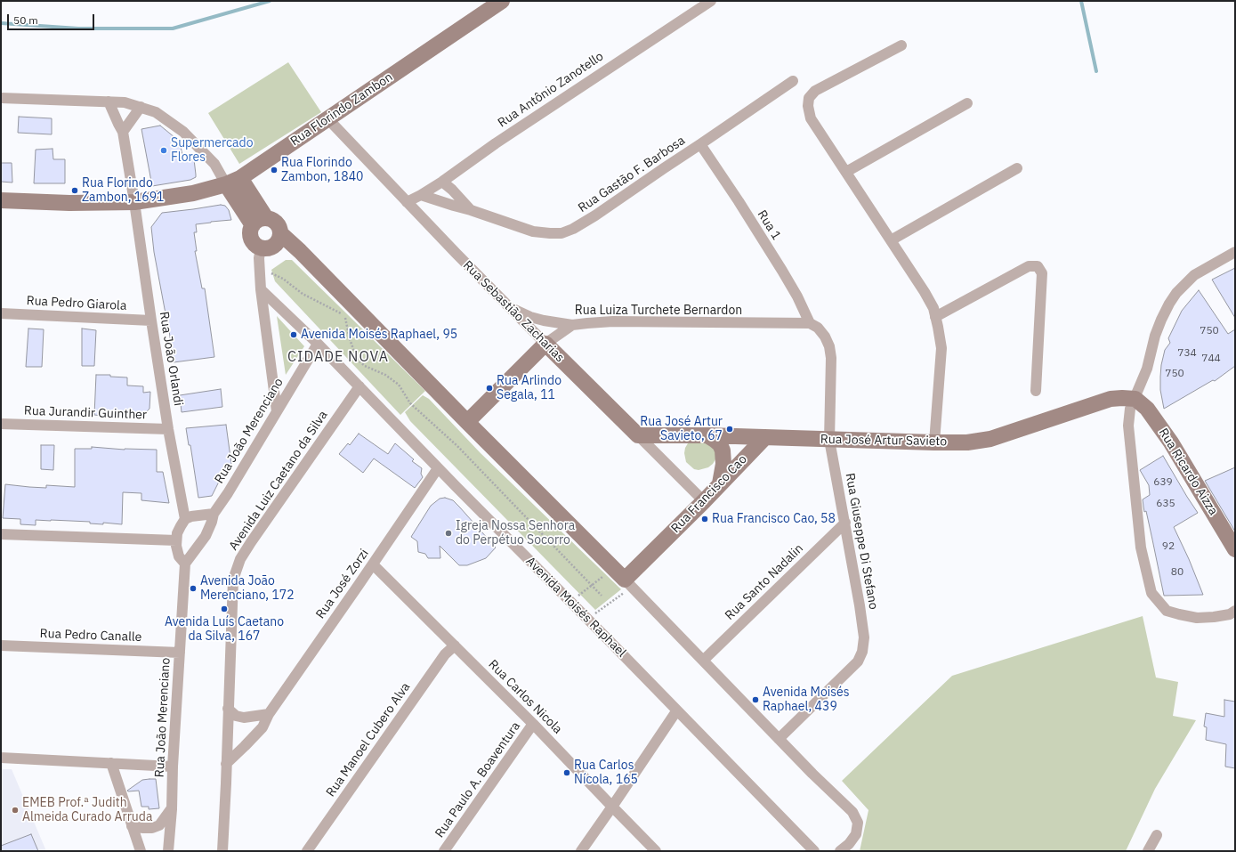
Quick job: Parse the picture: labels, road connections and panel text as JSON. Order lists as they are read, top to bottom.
{
  "streets": {
    "street": [
      "Rua Antônio Zanotello",
      "Rua Florindo Zambon",
      "Rua Gastão F. Barbosa",
      "Rua 1",
      "Rua Pedro Giarola",
      "Rua Luiza Turchete Bernardon",
      "Rua Sebastião Zacharias",
      "Rua João Orlandi",
      "Rua Jurandir Guinther",
      "Rua João Merenciano",
      "Rua José Artur Savieto",
      "Rua Ricardo Aizza",
      "Avenida Luiz Caetano da Silva",
      "Rua Francisco Cao",
      "Rua Giuseppe Di Stefano",
      "Rua Santo Nadalin",
      "Rua José Zorzi",
      "Avenida Moisés Raphael",
      "Rua Pedro Canalle",
      "Rua Carlos Nicola",
      "Rua Manoel Cubero Alva",
      "Rua Paulo A. Boaventura"
    ]
  },
  "crossings": [
    ["Rua Antônio Zanotello", "Rua Gastão F. Barbosa"],
    ["Rua Antônio Zanotello", "Rua Sebastião Zacharias"],
    ["Rua Florindo Zambon", "Rua Sebastião Zacharias"],
    ["Rua Florindo Zambon", "Rua João Orlandi"],
    ["Rua Gastão F. Barbosa", "Rua 1"],
    ["Rua 1", "Rua Luiza Turchete Bernardon"],
    ["Rua 1", "Rua Giuseppe Di Stefano"],
    ["Rua Pedro Giarola", "Rua João Orlandi"],
    ["Rua Luiza Turchete Bernardon", "Rua Sebastião Zacharias"],
    ["Rua Luiza Turchete Bernardon", "Rua Giuseppe Di Stefano"],
    ["Rua Sebastião Zacharias", "Rua José Artur Savieto"],
    ["Rua Sebastião Zacharias", "Rua Francisco Cao"],
    ["Rua João Orlandi", "Rua Jurandir Guinther"],
    ["Rua João Merenciano", "Avenida Moisés Raphael"],
    ["Rua João Merenciano", "Rua Pedro Canalle"],
    ["Rua José Artur Savieto", "Rua Ricardo Aizza"],
    ["Rua José Artur Savieto", "Rua Francisco Cao"],
    ["Rua José Artur Savieto", "Rua Giuseppe Di Stefano"],
    ["Avenida Luiz Caetano da Silva", "Rua José Zorzi"],
    ["Avenida Luiz Caetano da Silva", "Avenida Moisés Raphael"],
    ["Rua Giuseppe Di Stefano", "Rua Santo Nadalin"],
    ["Rua José Zorzi", "Avenida Moisés Raphael"],
    ["Rua José Zorzi", "Rua Carlos Nicola"],
    ["Rua Carlos Nicola", "Rua Manoel Cubero Alva"],
    ["Rua Carlos Nicola", "Rua Paulo A. Boaventura"]
  ],
  "districts": ["CIDADE NOVA"],
  "places": [
    "Supermercado Flores",
    "Rua Florindo Zambon, 1840",
    "Rua Florindo Zambon, 1691",
    "Avenida Moisés Raphael, 95",
    "Rua Arlindo Segala, 11",
    "Rua José Artur Savieto, 67",
    "Rua Francisco Cao, 58",
    "Igreja Nossa Senhora do Perpétuo Socorro",
    "Avenida João Merenciano, 172",
    "Avenida Luís Caetano da Silva, 167",
    "Avenida Moisés Raphael, 439",
    "Rua Carlos Nícola, 165",
    "EMEB Prof.ª Judith Almeida Curado Arruda"
  ],
  "house_numbers": [
    "750",
    "734",
    "744",
    "750",
    "639",
    "635",
    "92",
    "80"
  ],
  "scale_bar": "50 m"
}
